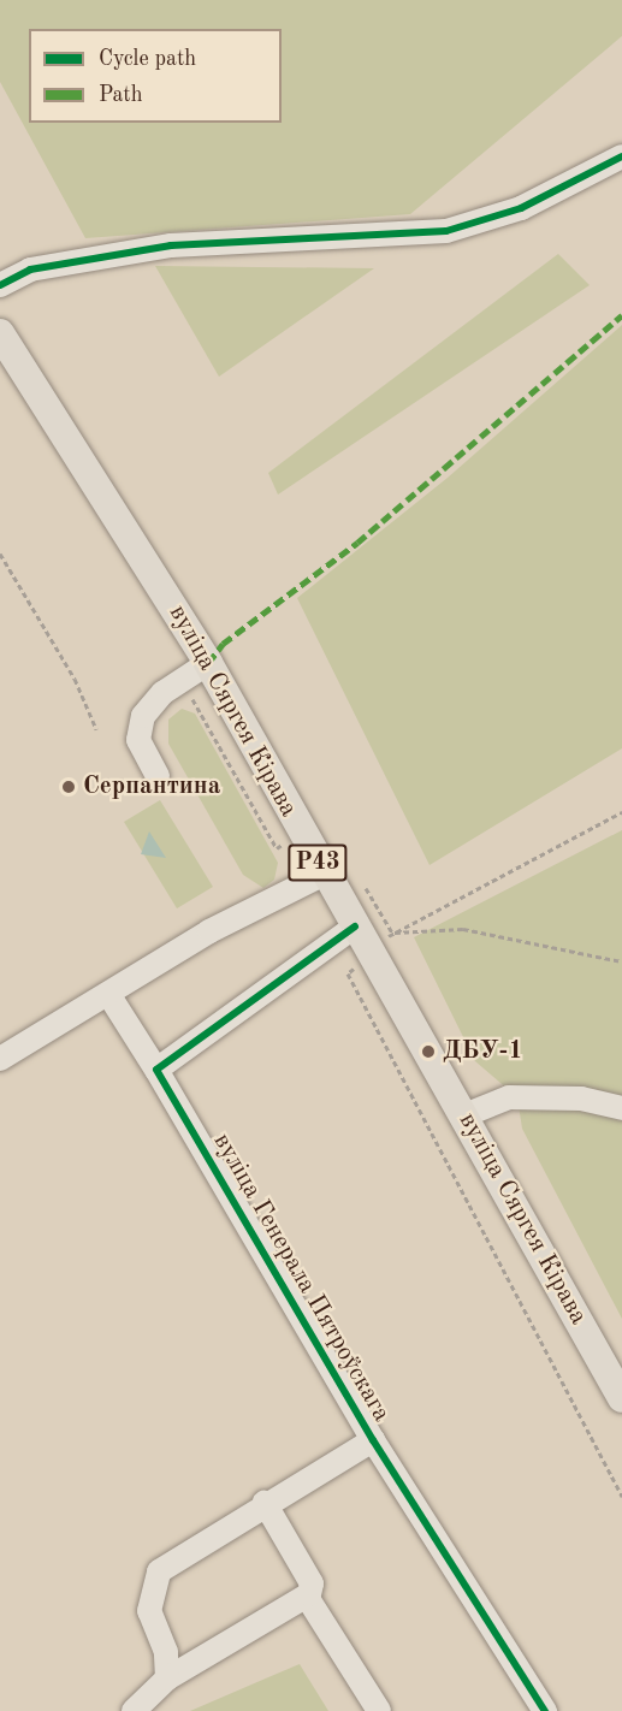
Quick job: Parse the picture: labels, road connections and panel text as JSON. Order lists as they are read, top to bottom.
{
  "streets": {
    "main road": ["вуліца Сяргея Кірава", "Р43"],
    "street": ["вуліца Генерала Пятроўскага"]
  },
  "places": ["Серпантина", "ДБУ-1"],
  "legend": ["Cycle path", "Path"]
}
